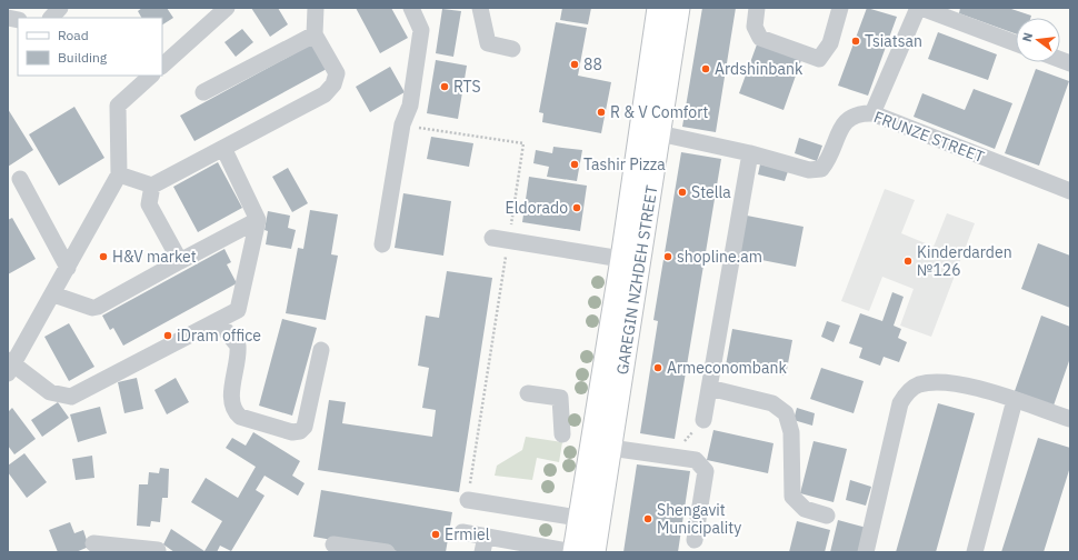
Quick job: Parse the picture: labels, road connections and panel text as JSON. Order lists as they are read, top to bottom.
{
  "streets": {
    "main road": ["GAREGIN NZHDEH STREET"],
    "street": ["FRUNZE STREET"]
  },
  "crossings": [
    ["FRUNZE STREET", "GAREGIN NZHDEH STREET"]
  ],
  "places": [
    "Tsiatsan",
    "88",
    "Ardshinbank",
    "RTS",
    "R & V Comfort",
    "Tashir Pizza",
    "Stella",
    "Eldorado",
    "H&V market",
    "shopline.am",
    "Kinderdarden №126",
    "iDram office",
    "Armeconombank",
    "Shengavit Municipality",
    "Ermiel"
  ],
  "legend": ["Road", "Building"],
  "north": "left"
}
